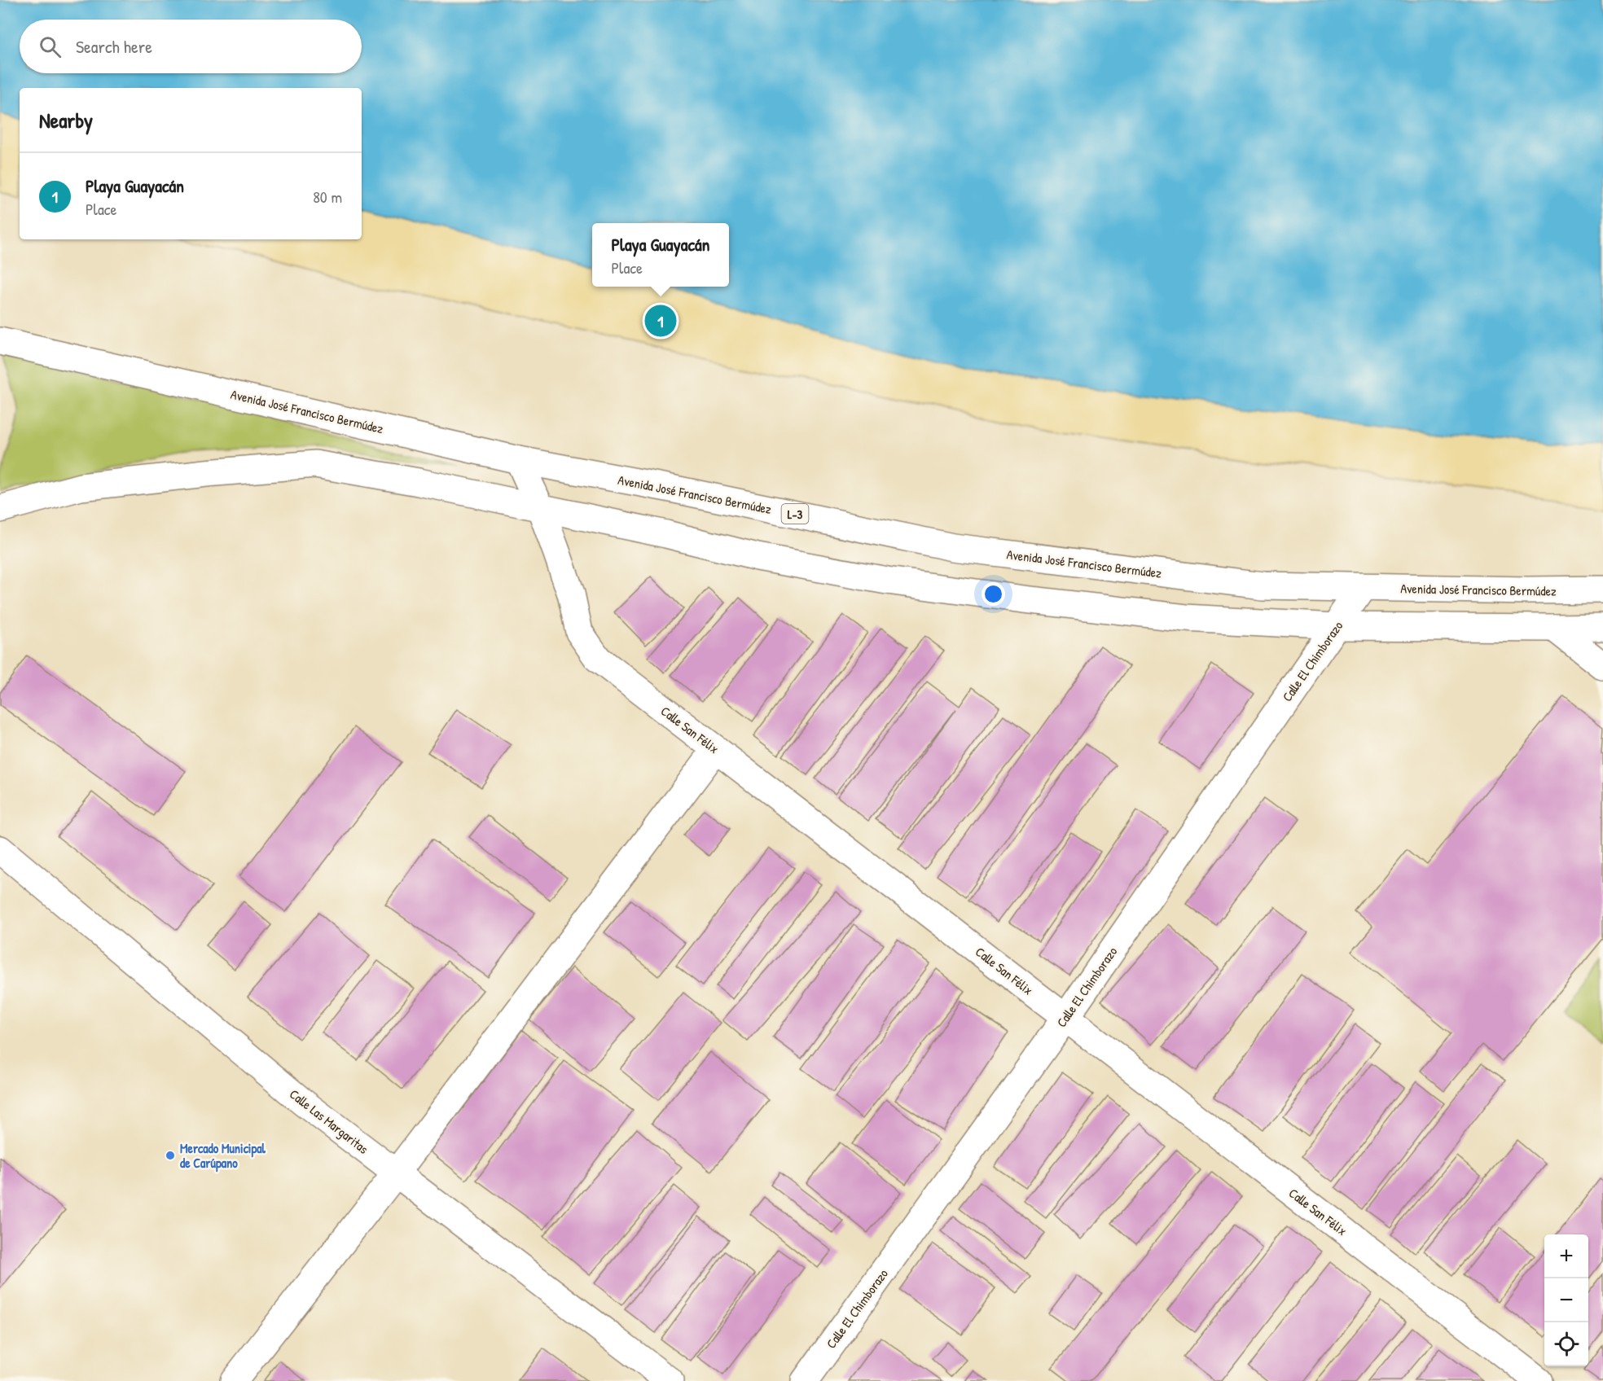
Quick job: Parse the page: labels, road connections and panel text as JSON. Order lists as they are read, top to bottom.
{
  "streets": {
    "street": [
      "Avenida José Francisco Bermúdez",
      "L-3",
      "Calle El Chimborazo",
      "Calle San Félix",
      "Calle Las Margaritas"
    ]
  },
  "crossings": [
    ["Avenida José Francisco Bermúdez", "Calle El Chimborazo"],
    ["Avenida José Francisco Bermúdez", "Calle San Félix"],
    ["Calle El Chimborazo", "Calle San Félix"]
  ],
  "places": ["Mercado Municipal de Carúpano"],
  "page": {
    "search": "Search here",
    "heading": "Nearby",
    "list": [
      {
        "mark": "1",
        "name": "Playa Guayacán",
        "note": "Place",
        "value": "80 m"
      }
    ],
    "popup": ["Playa Guayacán", "Place"],
    "pins": "1",
    "map_buttons": ["+", "−"]
  }
}
